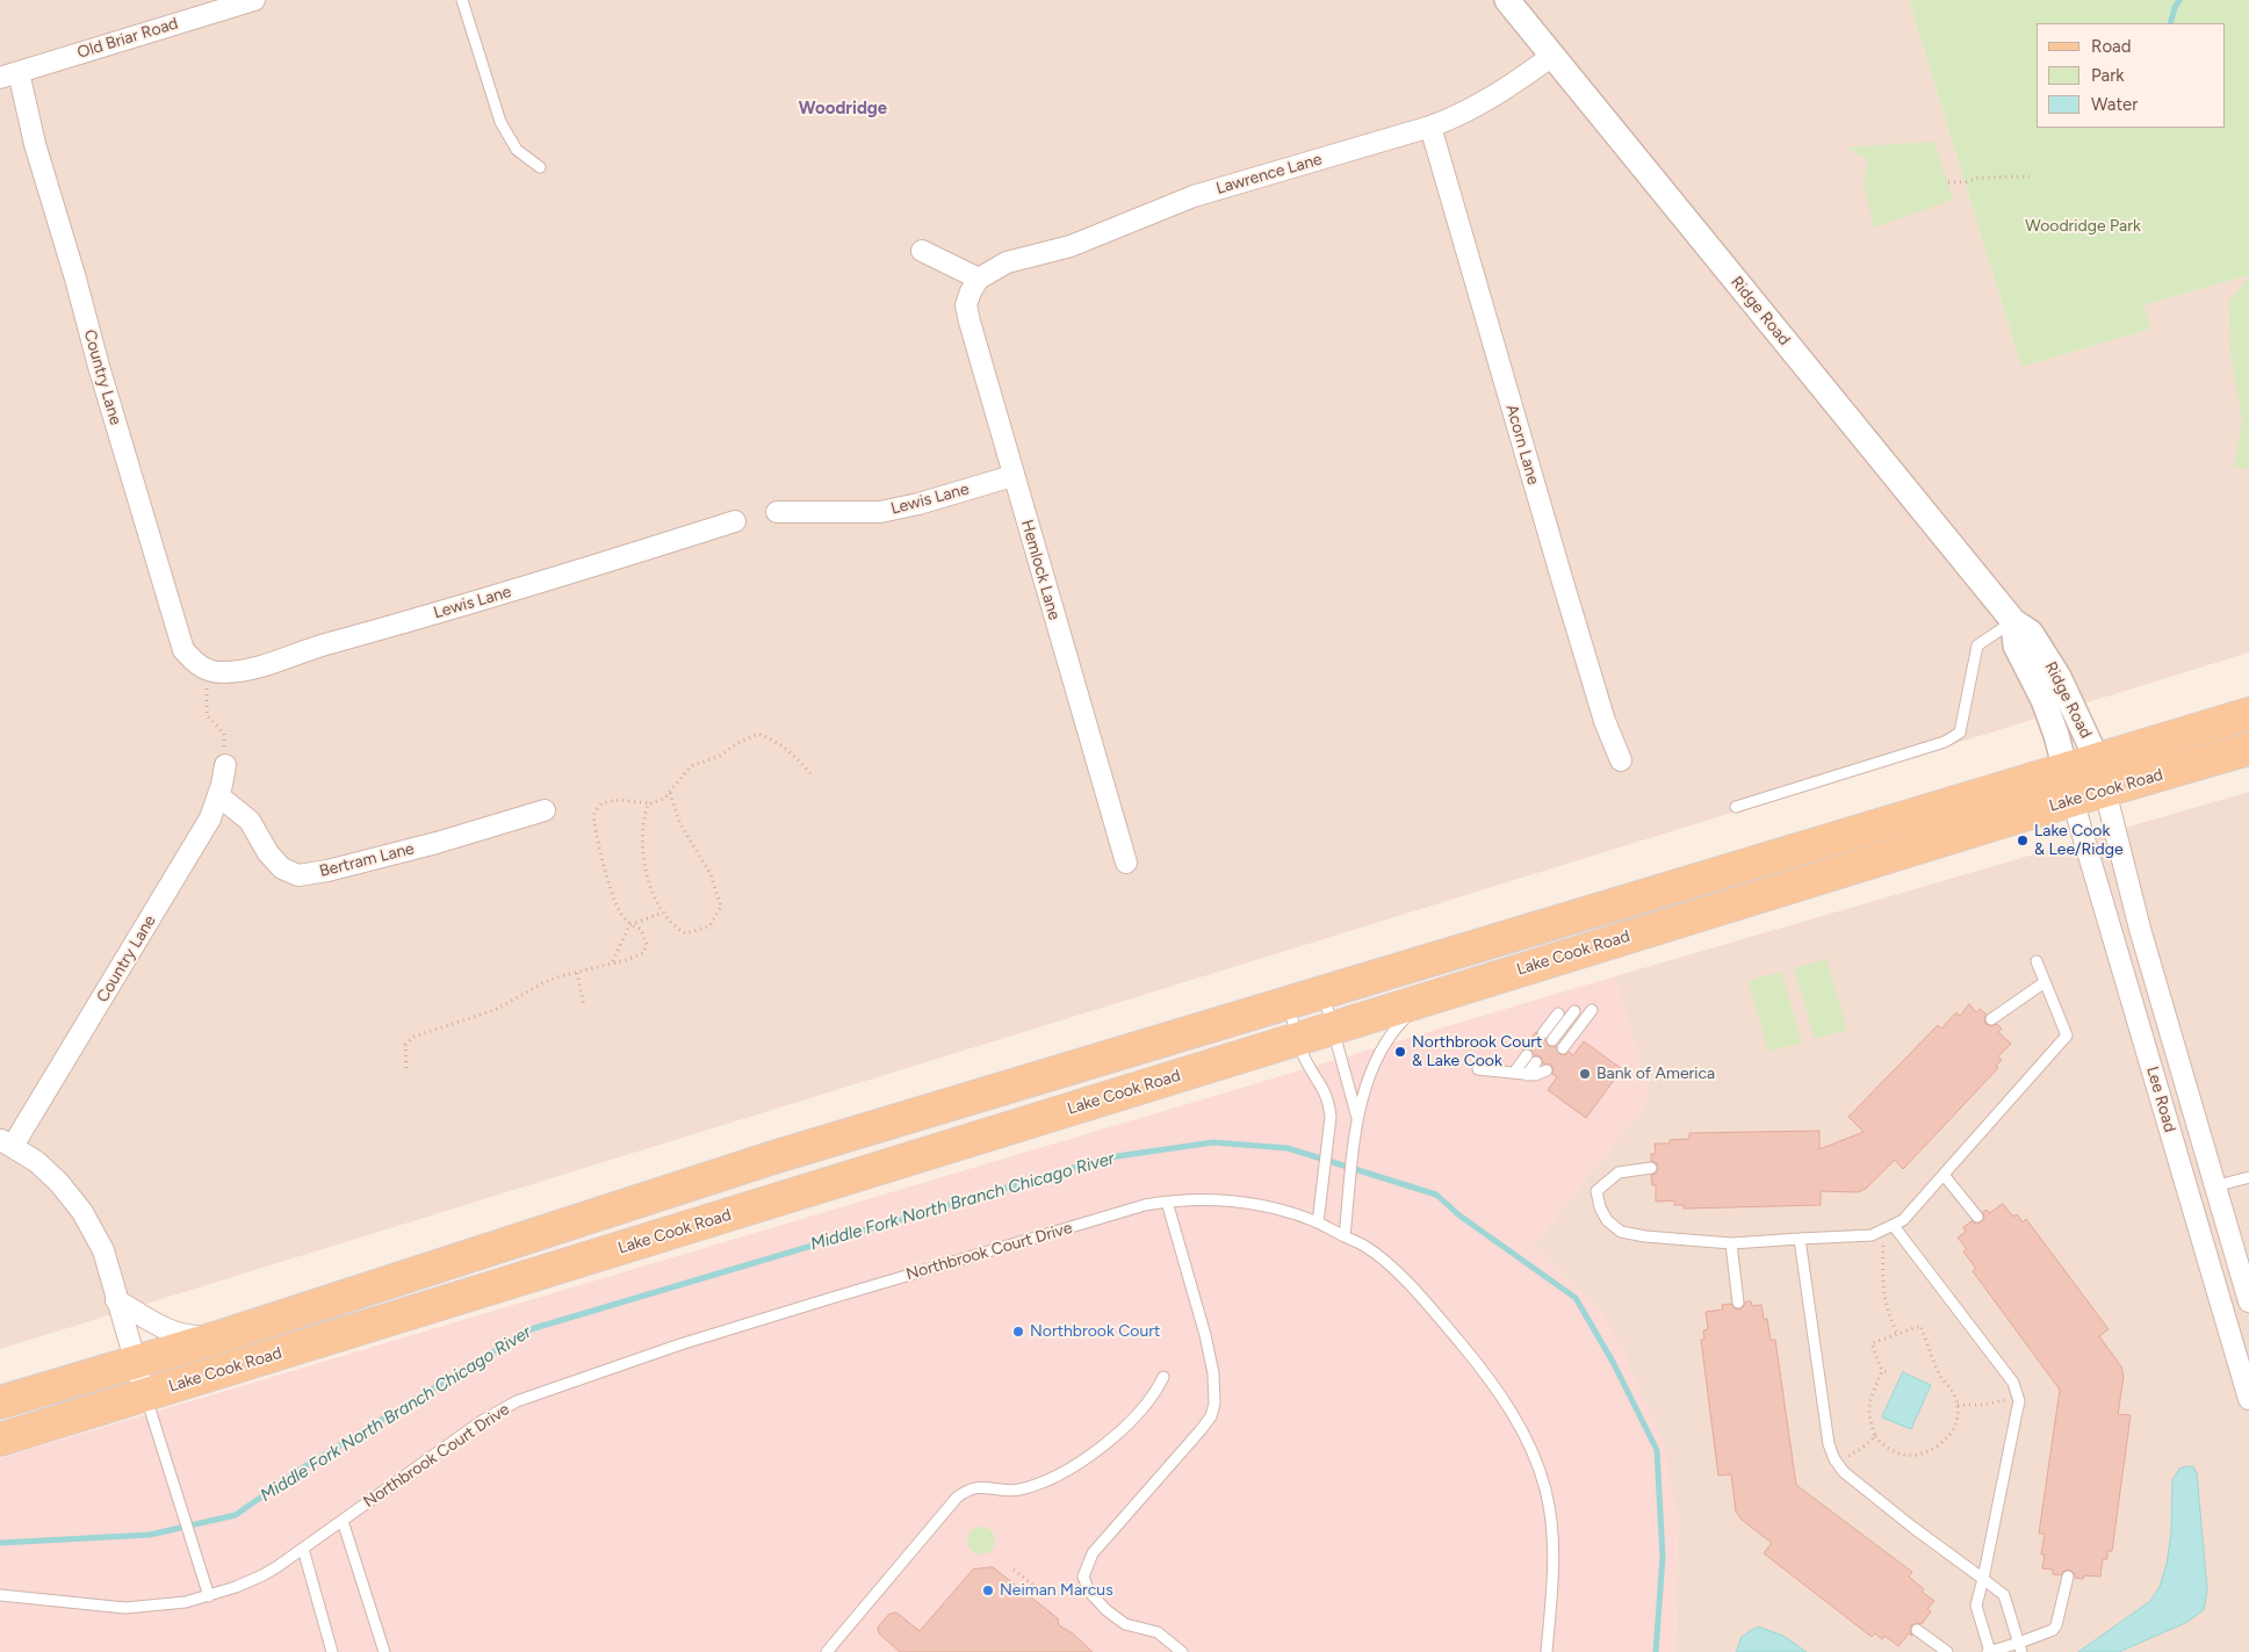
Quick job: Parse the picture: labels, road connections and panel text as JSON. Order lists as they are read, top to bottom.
{
  "streets": {
    "main road": ["Lake Cook Road"],
    "street": [
      "Old Briar Road",
      "Lawrence Lane",
      "Ridge Road",
      "Country Lane",
      "Acorn Lane",
      "Lewis Lane",
      "Hemlock Lane",
      "Bertram Lane",
      "Lee Road"
    ],
    "lane": ["Northbrook Court Drive"]
  },
  "crossings": [
    ["Old Briar Road", "Country Lane"],
    ["Lawrence Lane", "Ridge Road"],
    ["Lawrence Lane", "Acorn Lane"],
    ["Lawrence Lane", "Hemlock Lane"],
    ["Ridge Road", "Lake Cook Road"],
    ["Ridge Road", "Lee Road"],
    ["Country Lane", "Lewis Lane"],
    ["Country Lane", "Bertram Lane"],
    ["Lewis Lane", "Hemlock Lane"],
    ["Lake Cook Road", "Lee Road"]
  ],
  "districts": ["Woodridge"],
  "water": ["Middle Fork North Branch Chicago River"],
  "parks": ["Woodridge Park"],
  "places": [
    "Lake Cook & Lee/Ridge",
    "Northbrook Court & Lake Cook",
    "Bank of America",
    "Northbrook Court",
    "Neiman Marcus"
  ],
  "legend": ["Road", "Park", "Water"]
}
